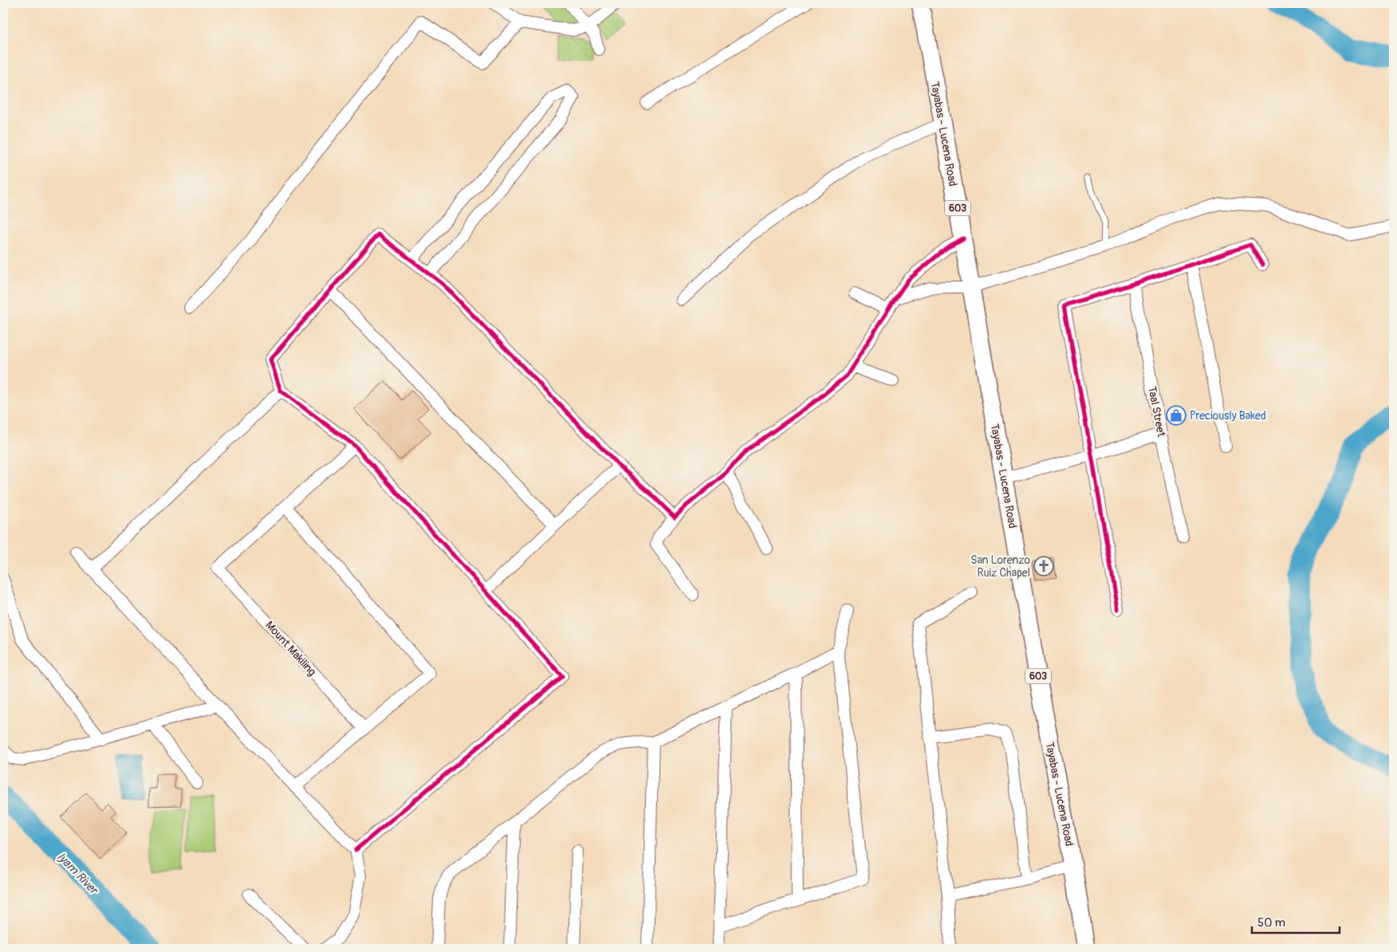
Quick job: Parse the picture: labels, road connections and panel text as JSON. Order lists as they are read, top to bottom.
{
  "streets": {
    "main road": ["Tayabas - Lucena Road", "603"],
    "street": ["Taal Street", "Mount Makiling"]
  },
  "water": ["Iyam River"],
  "places": {
    "shop": ["Preciously Baked"],
    "church": ["San Lorenzo Ruiz Chapel"]
  },
  "scale_bar": "50 m"
}
